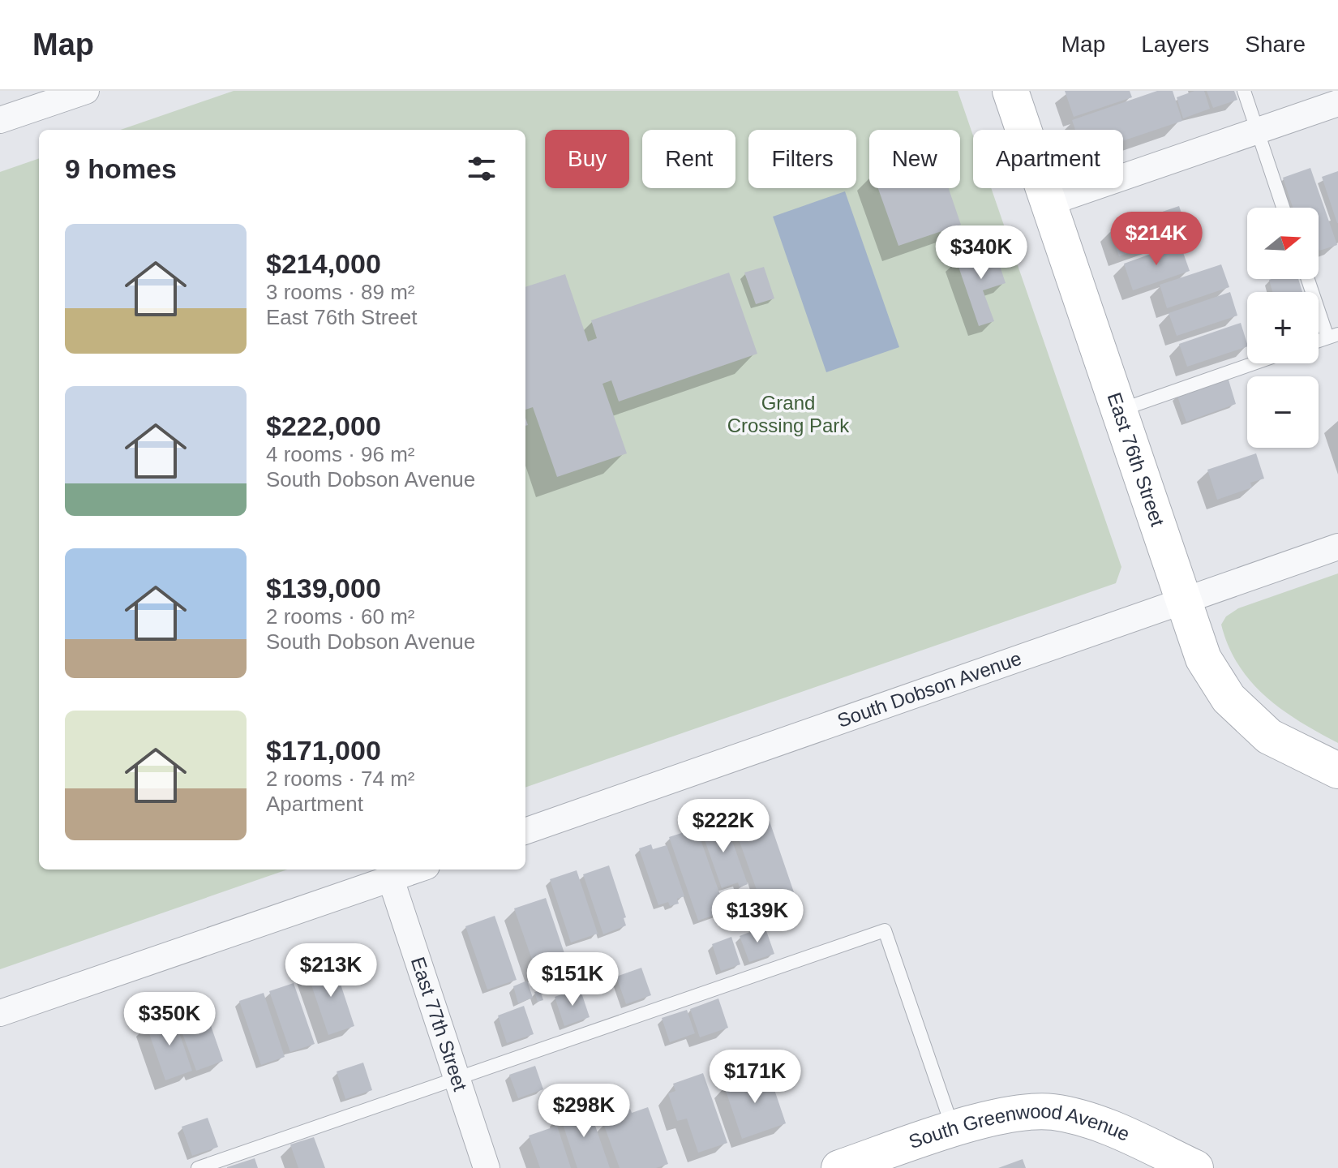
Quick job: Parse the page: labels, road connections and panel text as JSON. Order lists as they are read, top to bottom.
{
  "streets": {
    "street": [
      "East 76th Street",
      "South Dobson Avenue",
      "East 77th Street",
      "South Greenwood Avenue"
    ]
  },
  "crossings": [
    ["East 76th Street", "South Dobson Avenue"]
  ],
  "parks": ["Grand Crossing Park"],
  "north": "right",
  "page": {
    "header": "Map",
    "nav": ["Map", "Layers", "Share"],
    "chip": [
      "Buy",
      "Rent",
      "Filters",
      "New",
      "Apartment"
    ],
    "heading": "9 homes",
    "map_buttons": ["+", "−"],
    "list": [
      {
        "name": "$214,000",
        "note": "3 rooms · 89 m² · East 76th Street"
      },
      {
        "name": "$222,000",
        "note": "4 rooms · 96 m² · South Dobson Avenue"
      },
      {
        "name": "$139,000",
        "note": "2 rooms · 60 m² · South Dobson Avenue"
      },
      {
        "name": "$171,000",
        "note": "2 rooms · 74 m² · Apartment"
      }
    ],
    "price": [
      "$214K",
      "$340K",
      "$222K",
      "$139K",
      "$213K",
      "$151K",
      "$350K",
      "$171K",
      "$298K"
    ]
  }
}
